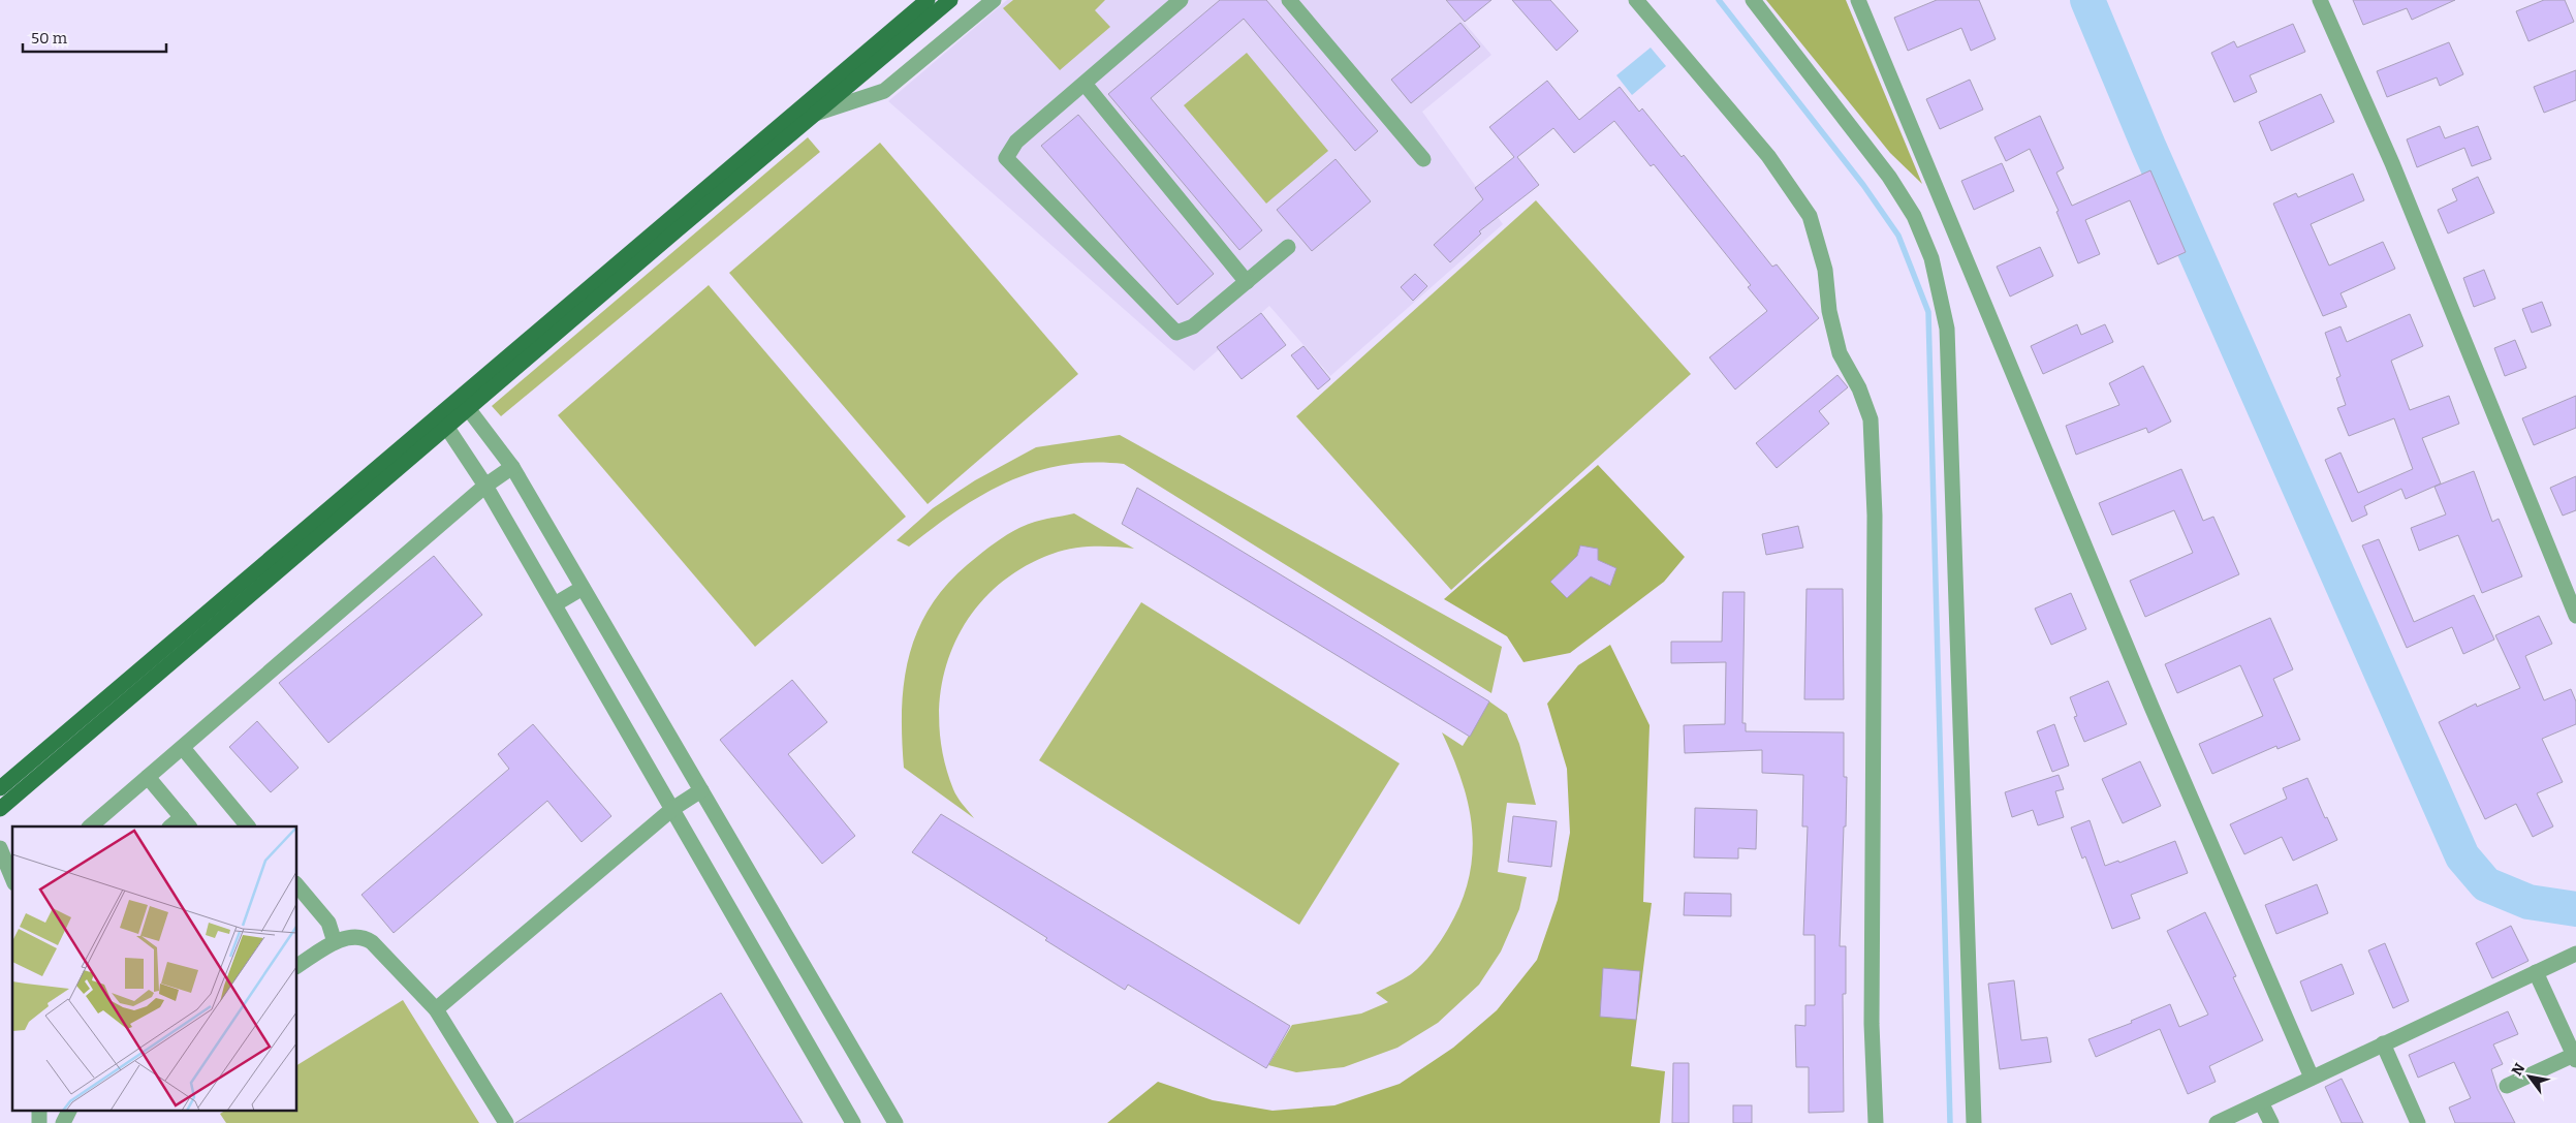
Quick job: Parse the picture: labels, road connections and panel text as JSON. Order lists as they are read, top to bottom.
{
  "scale_bar": "50 m",
  "north": "top left"
}
